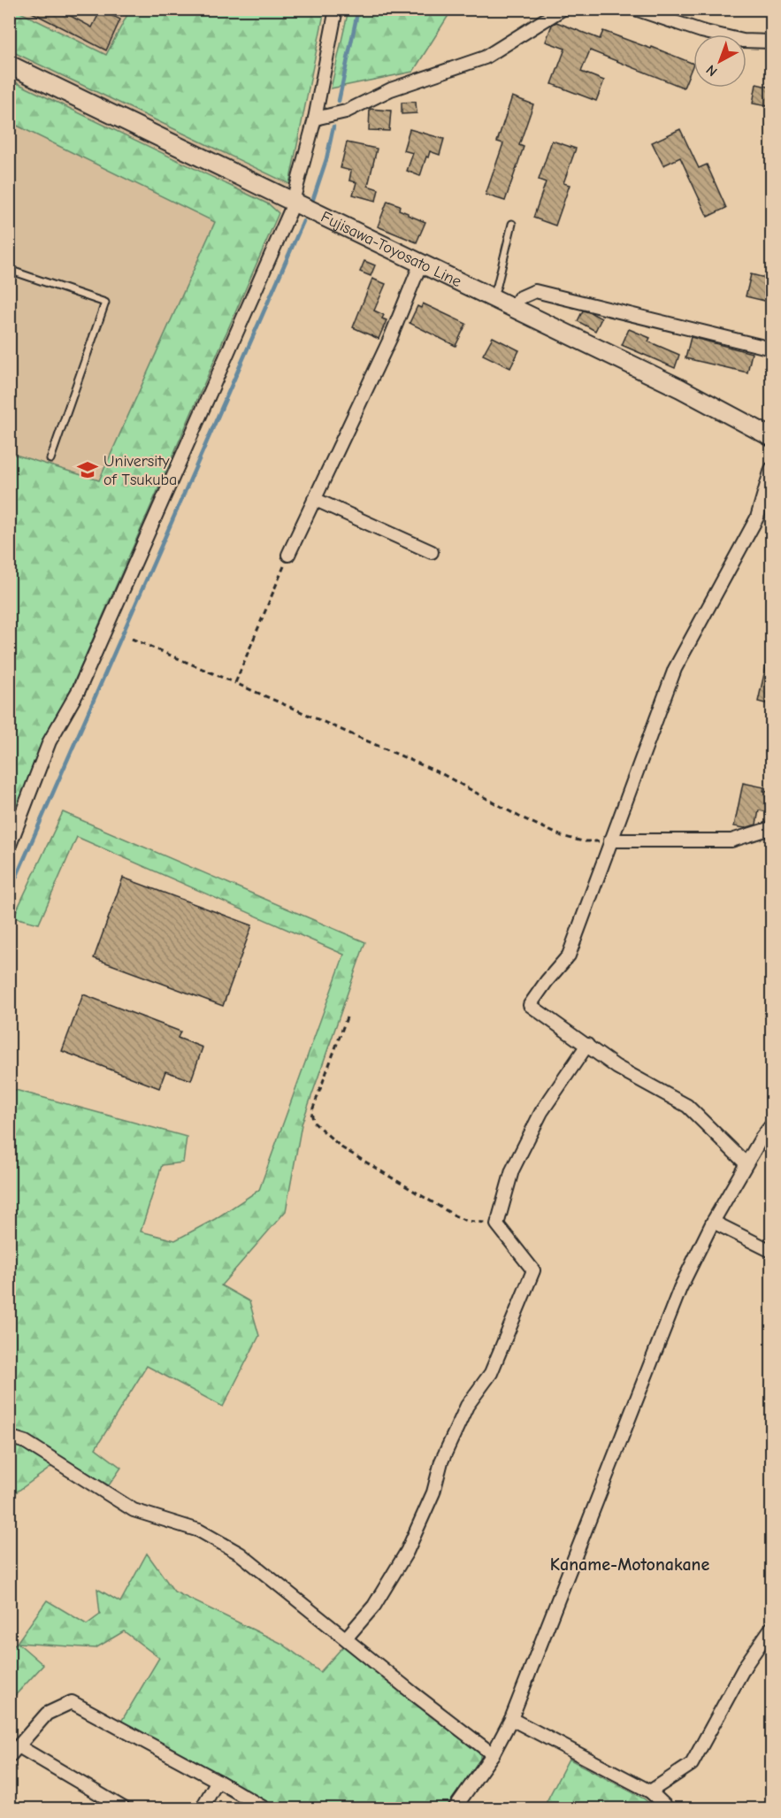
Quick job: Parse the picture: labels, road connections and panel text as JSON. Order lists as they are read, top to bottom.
{
  "streets": {
    "main road": ["Fujisawa-Toyosato Line"]
  },
  "districts": ["Kaname-Motonakane"],
  "places": {
    "school or university": ["University of Tsukuba"]
  },
  "north": "bottom left"
}
